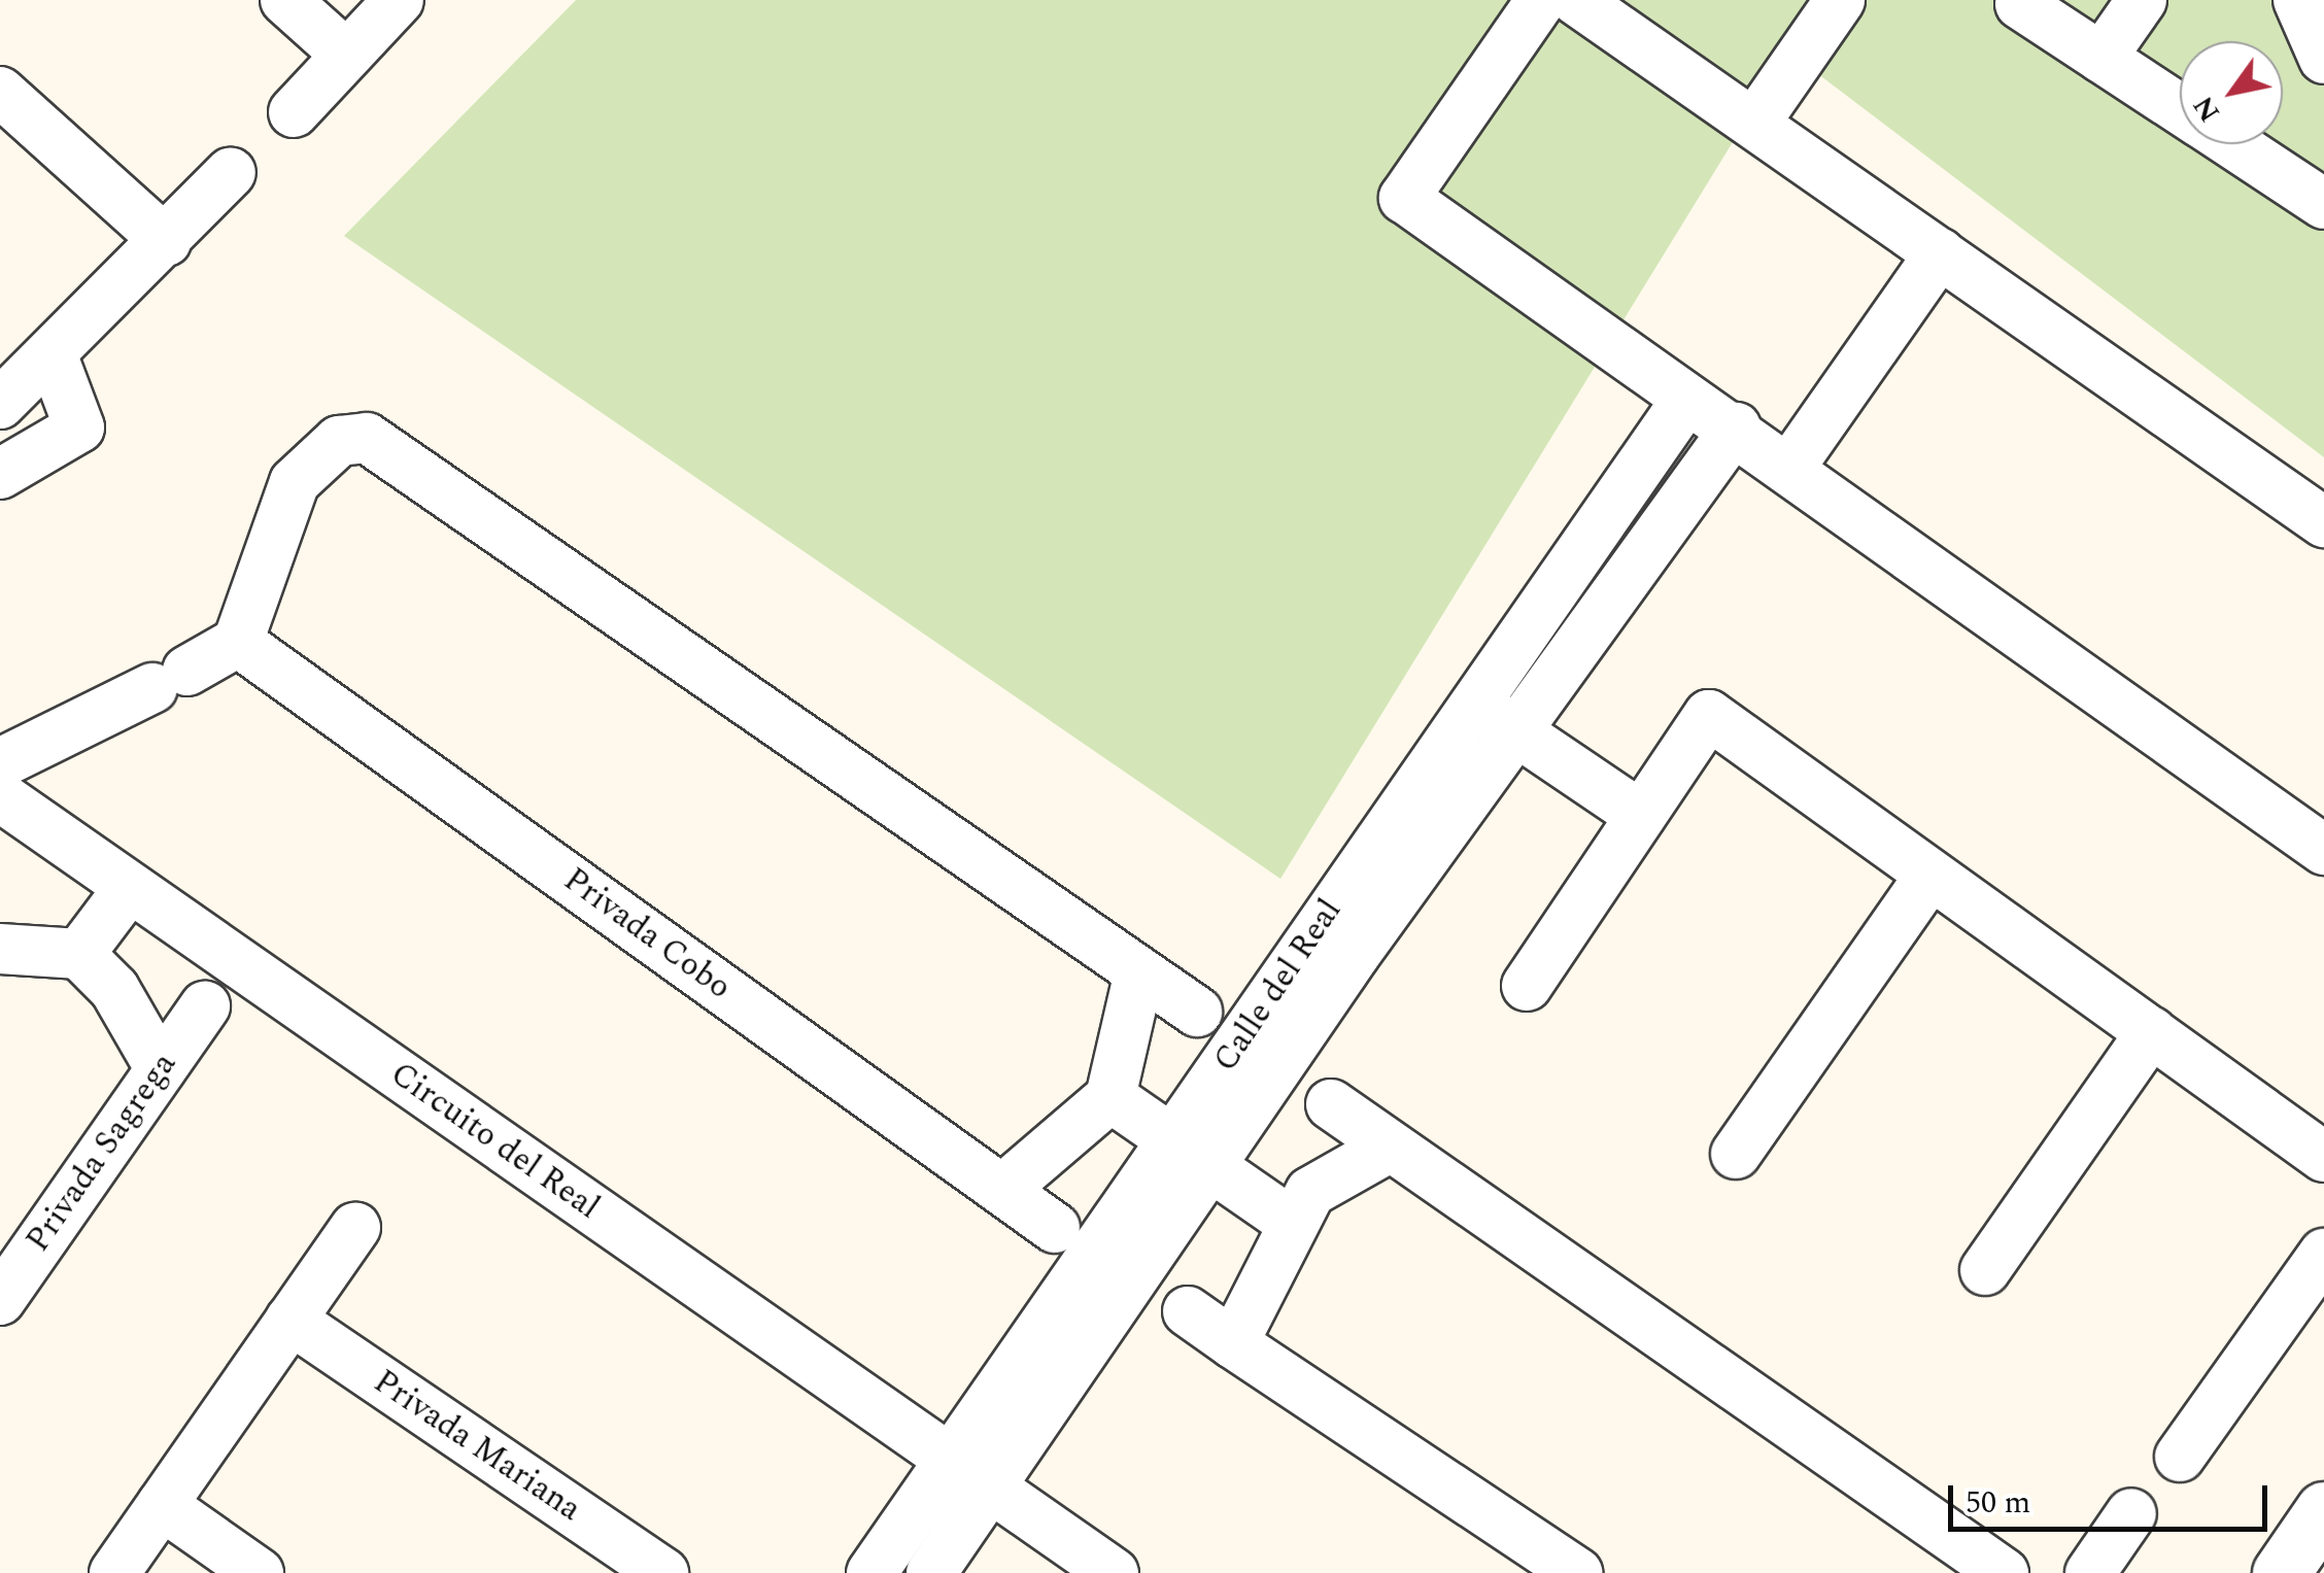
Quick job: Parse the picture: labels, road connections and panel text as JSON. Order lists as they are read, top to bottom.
{
  "streets": {
    "street": [
      "Privada Cobo",
      "Calle del Real",
      "Circuito del Real",
      "Privada Sagrega",
      "Privada Mariana"
    ]
  },
  "crossings": [
    ["Calle del Real", "Circuito del Real"]
  ],
  "scale_bar": "50 m",
  "north": "bottom left"
}
